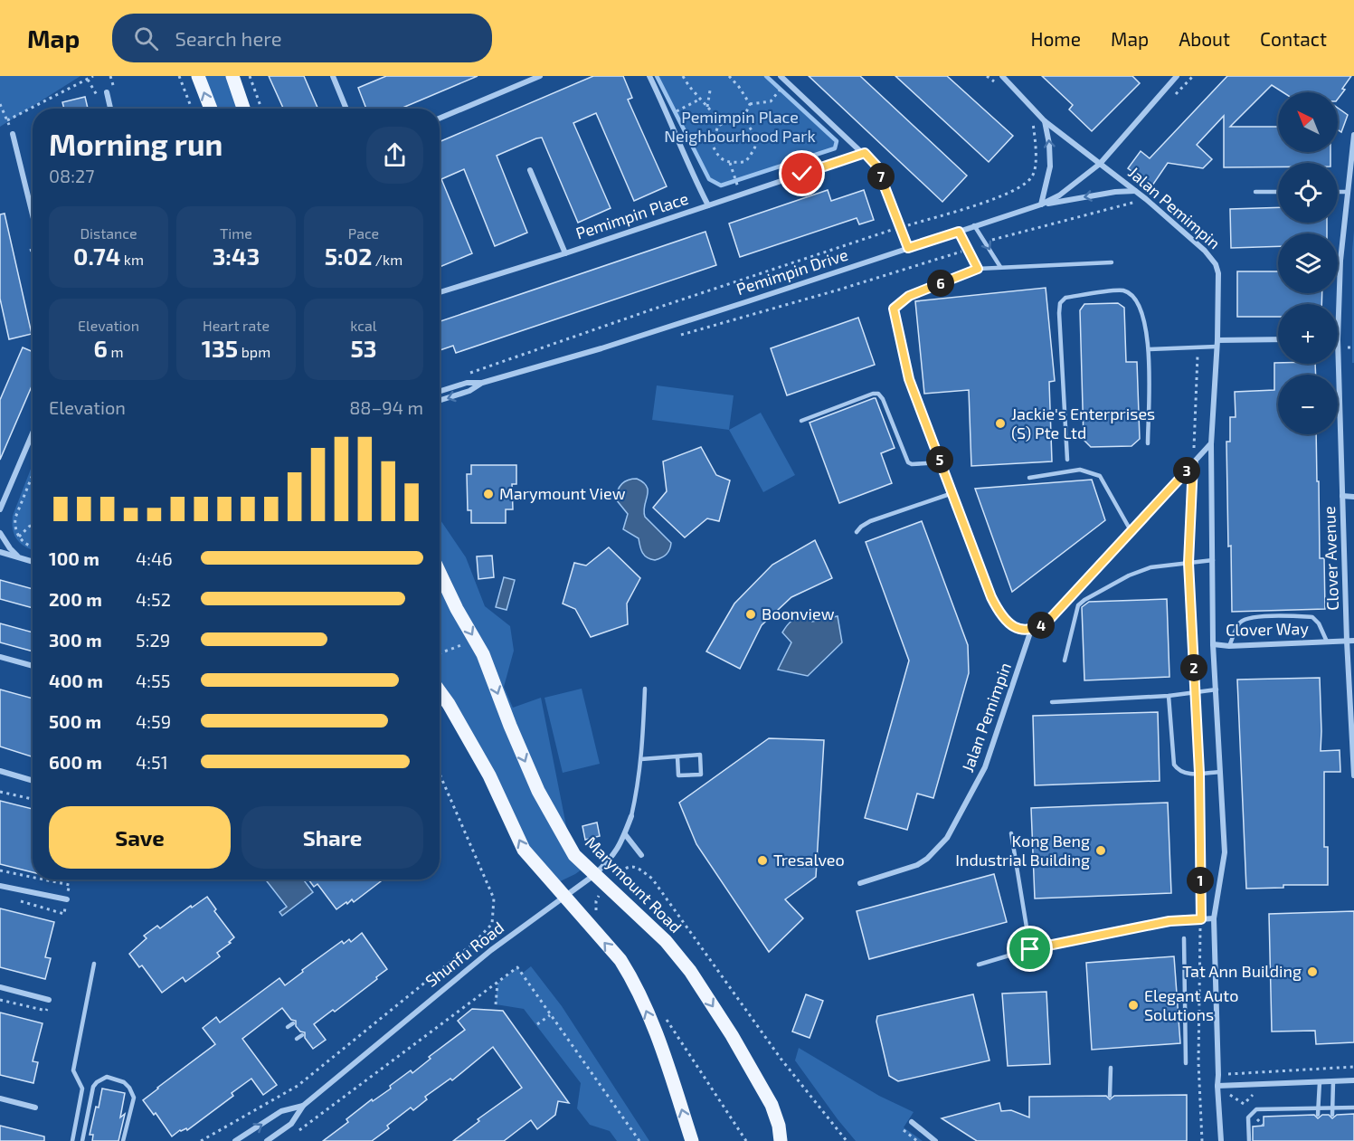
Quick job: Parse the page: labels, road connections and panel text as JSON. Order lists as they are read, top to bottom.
{
  "streets": {
    "main road": ["Marymount Road"],
    "street": [
      "Jalan Pemimpin",
      "Pemimpin Place",
      "Pemimpin Drive",
      "Clover Avenue",
      "Clover Way",
      "Shunfu Road"
    ]
  },
  "crossings": [
    ["Jalan Pemimpin", "Pemimpin Drive"],
    ["Jalan Pemimpin", "Clover Way"],
    ["Clover Avenue", "Clover Way"],
    ["Marymount Road", "Shunfu Road"]
  ],
  "parks": ["Pemimpin Place Neighbourhood Park"],
  "places": [
    "Jackie's Enterprises (S) Pte Ltd",
    "Marymount View",
    "Boonview",
    "Kong Beng Industrial Building",
    "Tresalveo",
    "Tat Ann Building",
    "Elegant Auto Solutions"
  ],
  "north": "top left",
  "page": {
    "header": "Map",
    "search": "Search here",
    "nav": [
      "Home",
      "Map",
      "About",
      "Contact"
    ],
    "map_buttons": ["+", "−"],
    "heading": ["Morning run", "08:27"],
    "pins": [
      "7",
      "6",
      "5",
      "3",
      "4",
      "2",
      "1"
    ],
    "stats": [
      ["Distance", "0.74 km"],
      ["Time", "3:43"],
      ["Pace", "5:02 /km"],
      ["Elevation", "6 m"],
      ["Heart rate", "135 bpm"],
      ["kcal", "53"]
    ],
    "chart": ["Elevation", "88–94 m"],
    "list": [
      {
        "name": "100 m",
        "note": "4:46"
      },
      {
        "name": "200 m",
        "note": "4:52"
      },
      {
        "name": "300 m",
        "note": "5:29"
      },
      {
        "name": "400 m",
        "note": "4:55"
      },
      {
        "name": "500 m",
        "note": "4:59"
      },
      {
        "name": "600 m",
        "note": "4:51"
      }
    ],
    "buttons": ["Save", "Share"]
  }
}
